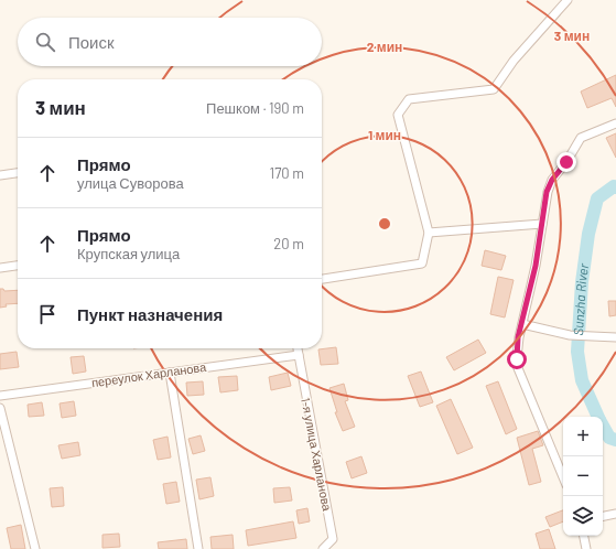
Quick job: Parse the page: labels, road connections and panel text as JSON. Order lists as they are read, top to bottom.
{
  "streets": {
    "street": ["переулок Харланова", "1-я улица Харланова"]
  },
  "crossings": [
    ["переулок Харланова", "1-я улица Харланова"]
  ],
  "water": ["Sunzha River"],
  "page": {
    "search": "Поиск",
    "heading": ["3 мин", "Пешком · 190 m"],
    "list": [
      ["Прямо", "улица Суворова", "170 m"],
      ["Прямо", "Крупская улица", "20 m"],
      "Пункт назначения"
    ],
    "map_buttons": ["+", "−"]
  },
  "rings": ["3 мин", "2 мин", "1 мин"]
}
